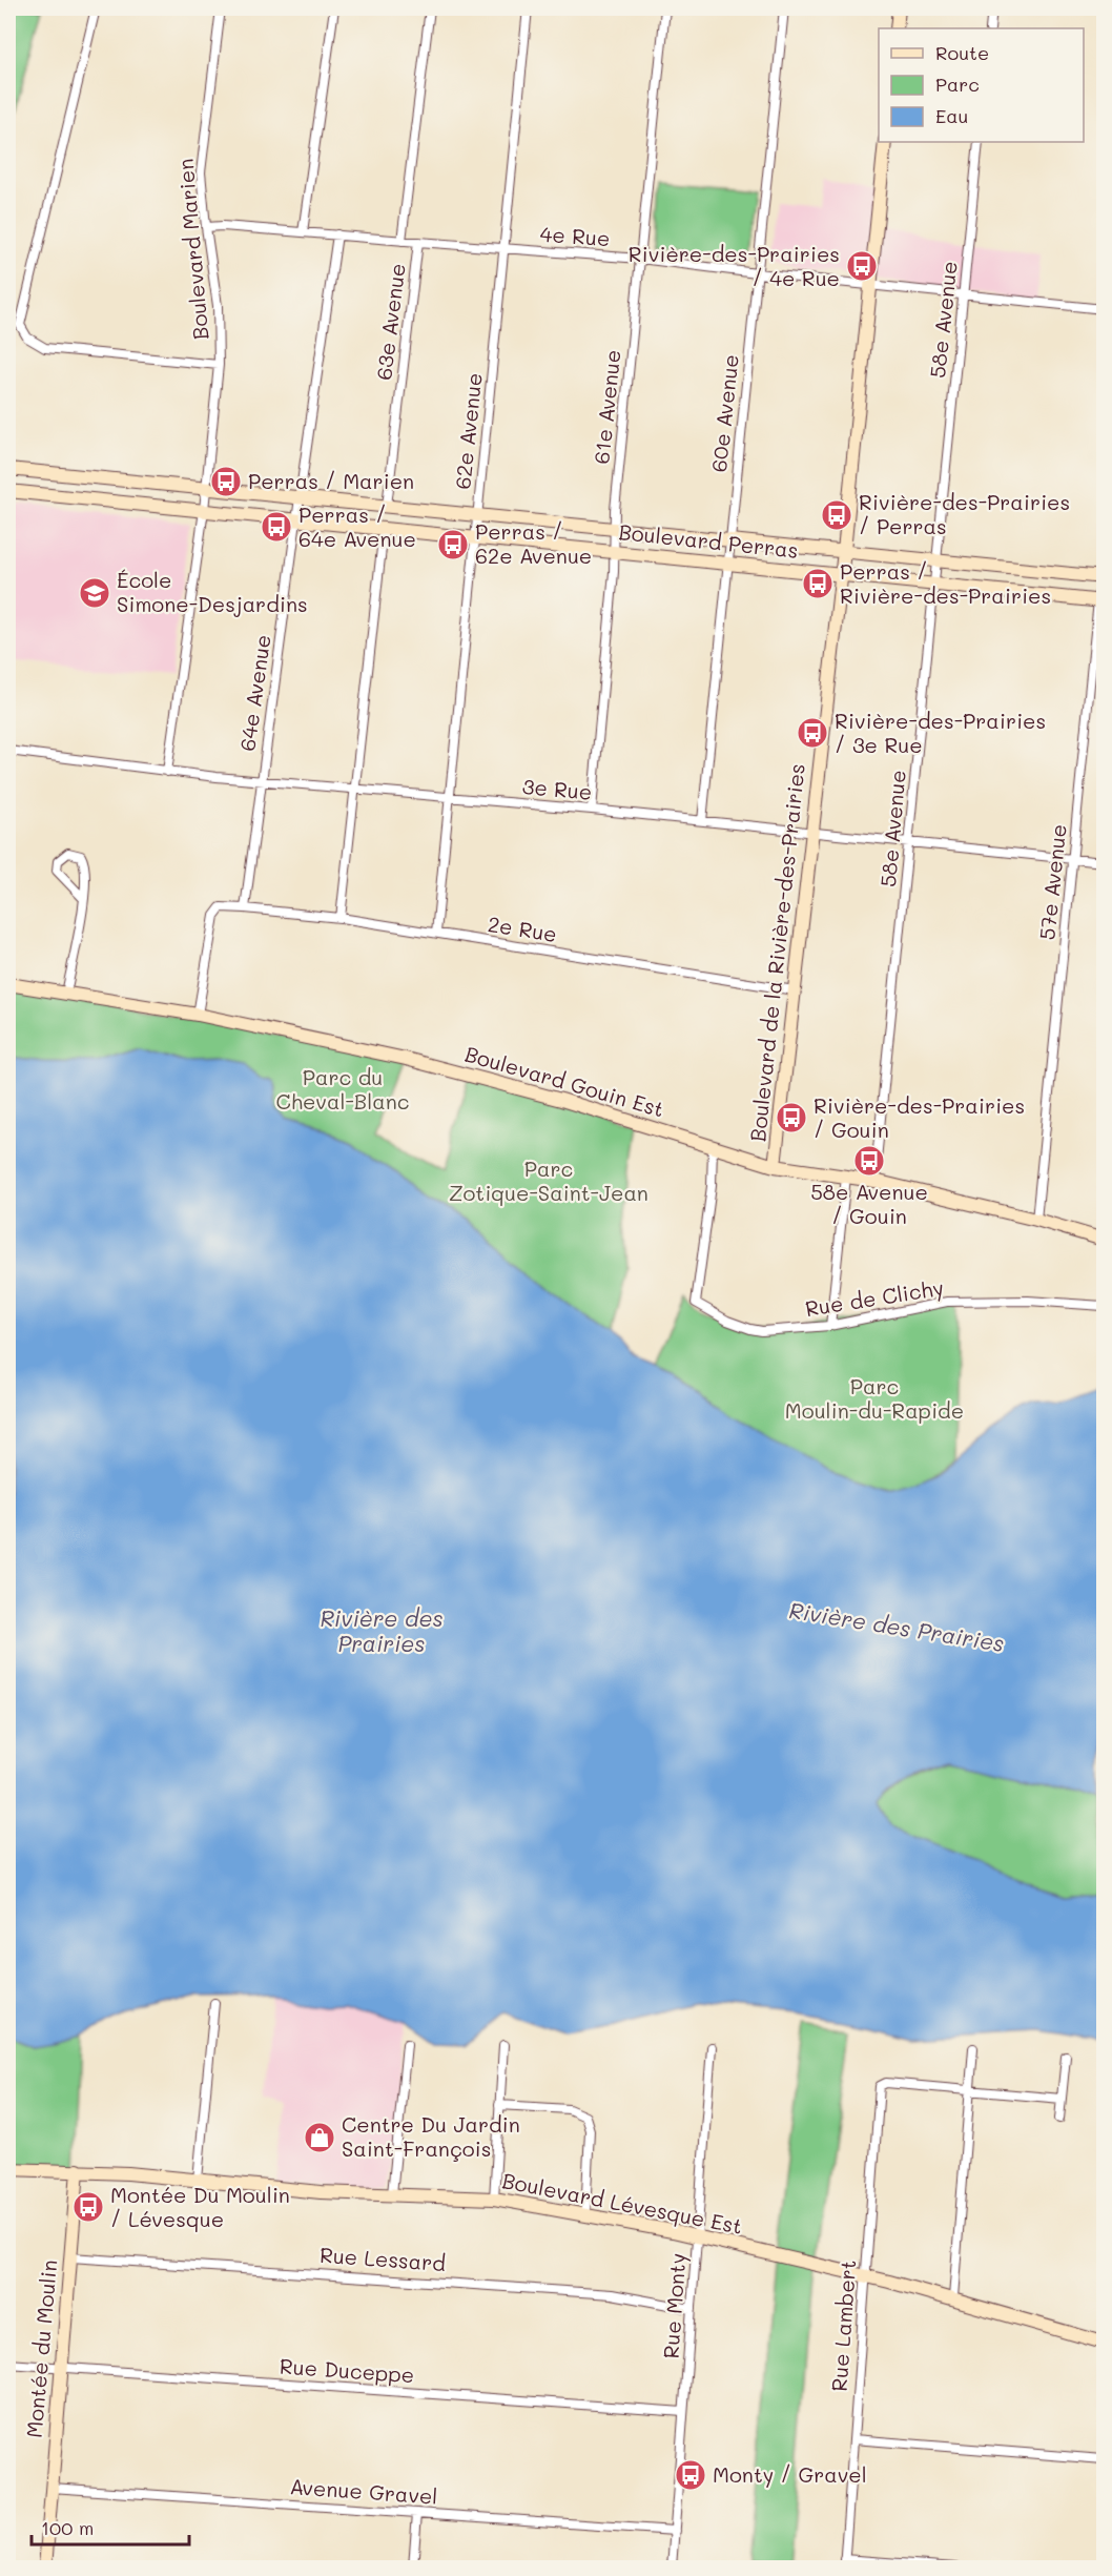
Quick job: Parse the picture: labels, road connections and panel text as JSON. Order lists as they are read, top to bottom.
{
  "streets": {
    "street": [
      "4e Rue",
      "Boulevard Marien",
      "58e Avenue",
      "63e Avenue",
      "61e Avenue",
      "60e Avenue",
      "62e Avenue",
      "Boulevard Perras",
      "64e Avenue",
      "3e Rue",
      "57e Avenue",
      "2e Rue",
      "Boulevard de la Rivière-des-Prairies",
      "Boulevard Gouin Est",
      "Rue de Clichy",
      "Boulevard Lévesque Est",
      "Rue Lessard",
      "Rue Monty",
      "Rue Lambert",
      "Montée du Moulin",
      "Rue Duceppe",
      "Avenue Gravel"
    ]
  },
  "crossings": [
    ["4e Rue", "58e Avenue"],
    ["4e Rue", "63e Avenue"],
    ["4e Rue", "61e Avenue"],
    ["4e Rue", "60e Avenue"],
    ["4e Rue", "62e Avenue"],
    ["4e Rue", "Boulevard de la Rivière-des-Prairies"],
    ["Boulevard Marien", "Boulevard Perras"],
    ["Boulevard Marien", "3e Rue"],
    ["58e Avenue", "Boulevard Perras"],
    ["58e Avenue", "3e Rue"],
    ["58e Avenue", "Boulevard Gouin Est"],
    ["63e Avenue", "Boulevard Perras"],
    ["61e Avenue", "Boulevard Perras"],
    ["61e Avenue", "3e Rue"],
    ["60e Avenue", "Boulevard Perras"],
    ["60e Avenue", "3e Rue"],
    ["62e Avenue", "Boulevard Perras"],
    ["62e Avenue", "3e Rue"],
    ["62e Avenue", "2e Rue"],
    ["Boulevard Perras", "64e Avenue"],
    ["Boulevard Perras", "57e Avenue"],
    ["Boulevard Perras", "Boulevard de la Rivière-des-Prairies"],
    ["64e Avenue", "3e Rue"],
    ["64e Avenue", "2e Rue"],
    ["3e Rue", "57e Avenue"],
    ["3e Rue", "Boulevard de la Rivière-des-Prairies"],
    ["57e Avenue", "Boulevard Gouin Est"],
    ["2e Rue", "Boulevard de la Rivière-des-Prairies"],
    ["Boulevard de la Rivière-des-Prairies", "Boulevard Gouin Est"],
    ["Boulevard Gouin Est", "Rue de Clichy"],
    ["Boulevard Lévesque Est", "Rue Monty"],
    ["Boulevard Lévesque Est", "Rue Lambert"],
    ["Boulevard Lévesque Est", "Montée du Moulin"],
    ["Rue Lessard", "Rue Monty"],
    ["Rue Lessard", "Montée du Moulin"],
    ["Rue Monty", "Rue Duceppe"],
    ["Rue Monty", "Avenue Gravel"],
    ["Montée du Moulin", "Rue Duceppe"],
    ["Montée du Moulin", "Avenue Gravel"]
  ],
  "water": ["Rivière des Prairies"],
  "parks": ["Parc du Cheval-Blanc", "Parc Zotique-Saint-Jean", "Parc Moulin-du-Rapide"],
  "places": {
    "bus stop": [
      "Rivière-des-Prairies / 4e Rue",
      "Perras / Marien",
      "Rivière-des-Prairies / Perras",
      "Perras / 64e Avenue",
      "Perras / 62e Avenue",
      "Perras / Rivière-des-Prairies",
      "Rivière-des-Prairies / 3e Rue",
      "Rivière-des-Prairies / Gouin",
      "58e Avenue / Gouin",
      "Montée Du Moulin / Lévesque",
      "Monty / Gravel"
    ],
    "school or university": ["École Simone-Desjardins"],
    "shop": ["Centre Du Jardin Saint-François"]
  },
  "legend": ["Route", "Parc", "Eau"],
  "scale_bar": "100 m"
}
